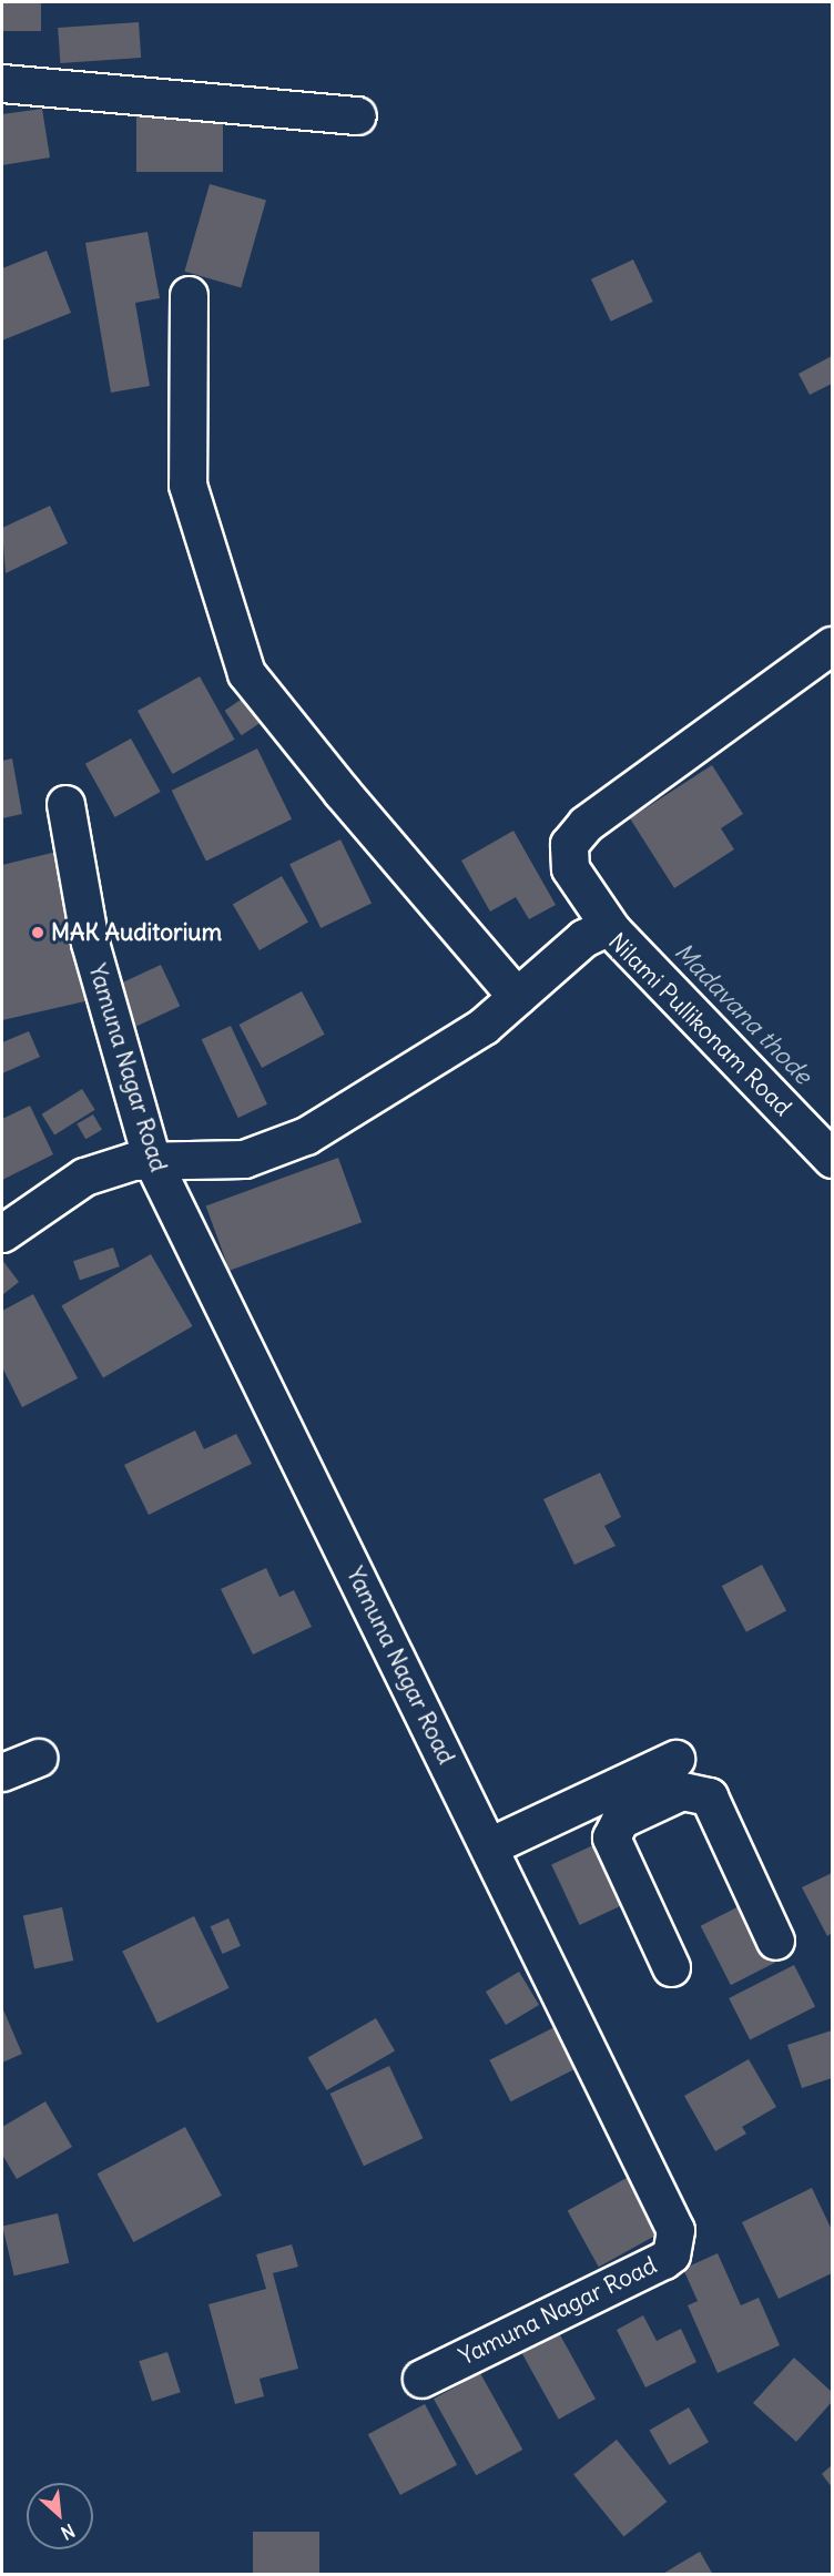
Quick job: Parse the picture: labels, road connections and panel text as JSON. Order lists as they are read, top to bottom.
{
  "streets": {
    "street": ["Nilami Pullikonam Road", "Yamuna Nagar Road"]
  },
  "crossings": [
    ["Nilami Pullikonam Road", "Yamuna Nagar Road"]
  ],
  "water": ["Madavana thode"],
  "places": ["MAK Auditorium"],
  "north": "bottom right"
}
